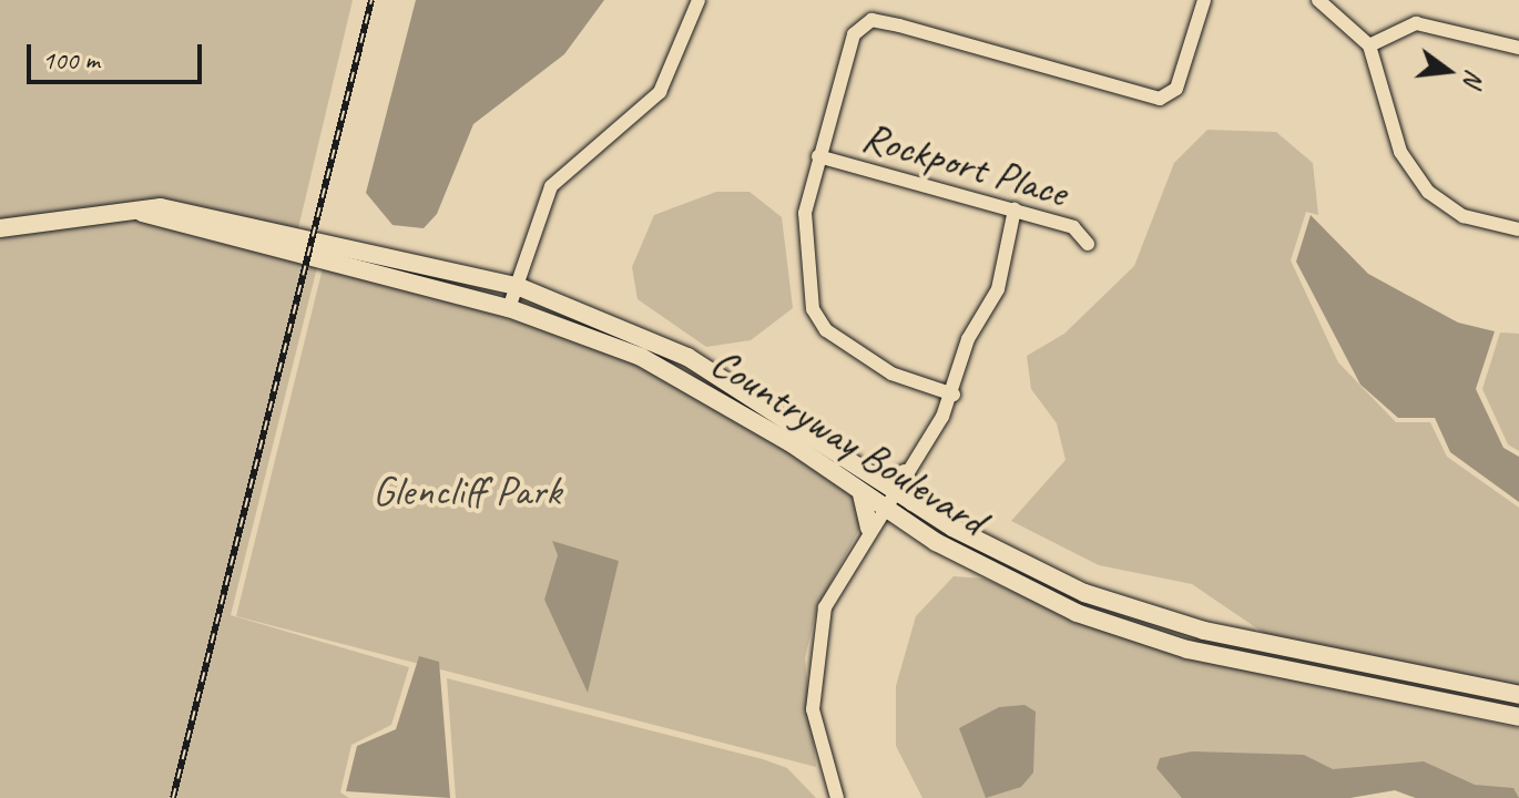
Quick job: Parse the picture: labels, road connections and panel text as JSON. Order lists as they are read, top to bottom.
{
  "streets": {
    "street": ["Rockport Place", "Countryway Boulevard"]
  },
  "parks": ["Glencliff Park"],
  "scale_bar": "100 m",
  "north": "right"
}
